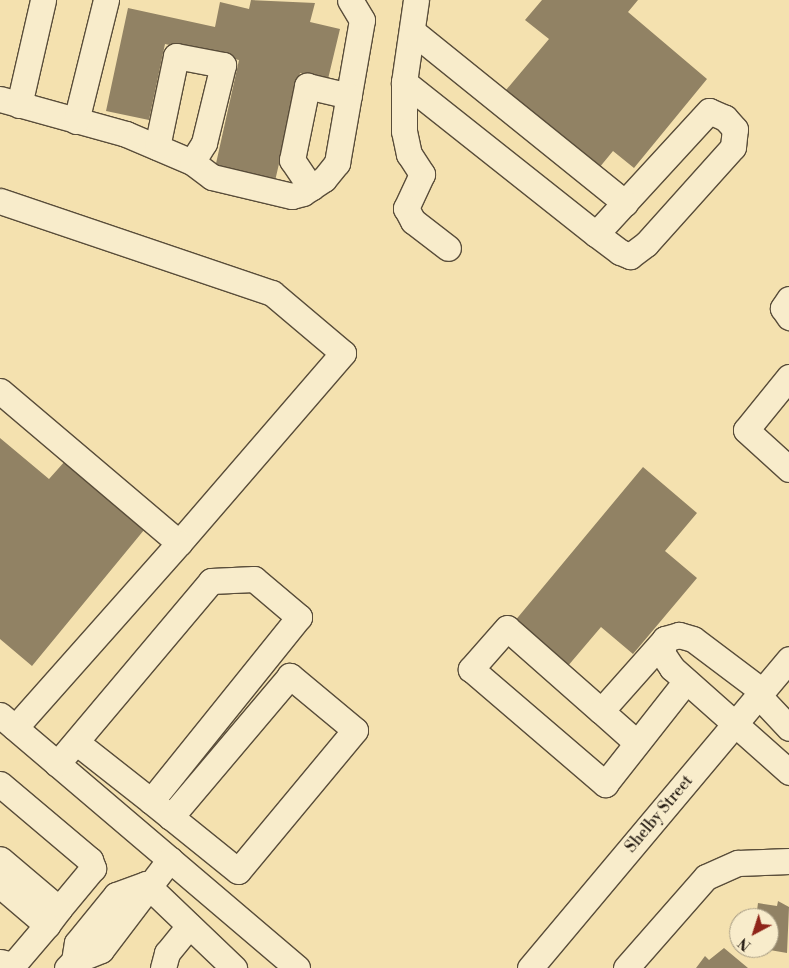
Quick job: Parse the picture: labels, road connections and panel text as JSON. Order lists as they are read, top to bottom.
{
  "streets": {
    "street": ["Shelby Street"]
  },
  "north": "bottom left"
}
